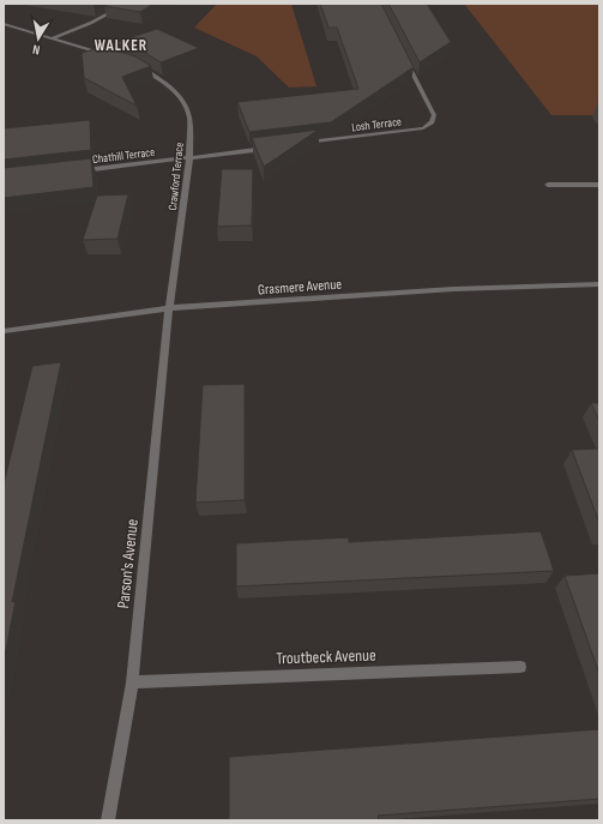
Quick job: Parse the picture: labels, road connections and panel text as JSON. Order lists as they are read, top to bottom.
{
  "streets": {
    "street": [
      "Losh Terrace",
      "Chathill Terrace",
      "Crawford Terrace",
      "Grasmere Avenue",
      "Parson's Avenue",
      "Troutbeck Avenue"
    ]
  },
  "crossings": [
    ["Chathill Terrace", "Crawford Terrace"],
    ["Crawford Terrace", "Grasmere Avenue"],
    ["Crawford Terrace", "Parson's Avenue"],
    ["Grasmere Avenue", "Parson's Avenue"],
    ["Parson's Avenue", "Troutbeck Avenue"]
  ],
  "districts": ["WALKER"],
  "north": "bottom"
}
